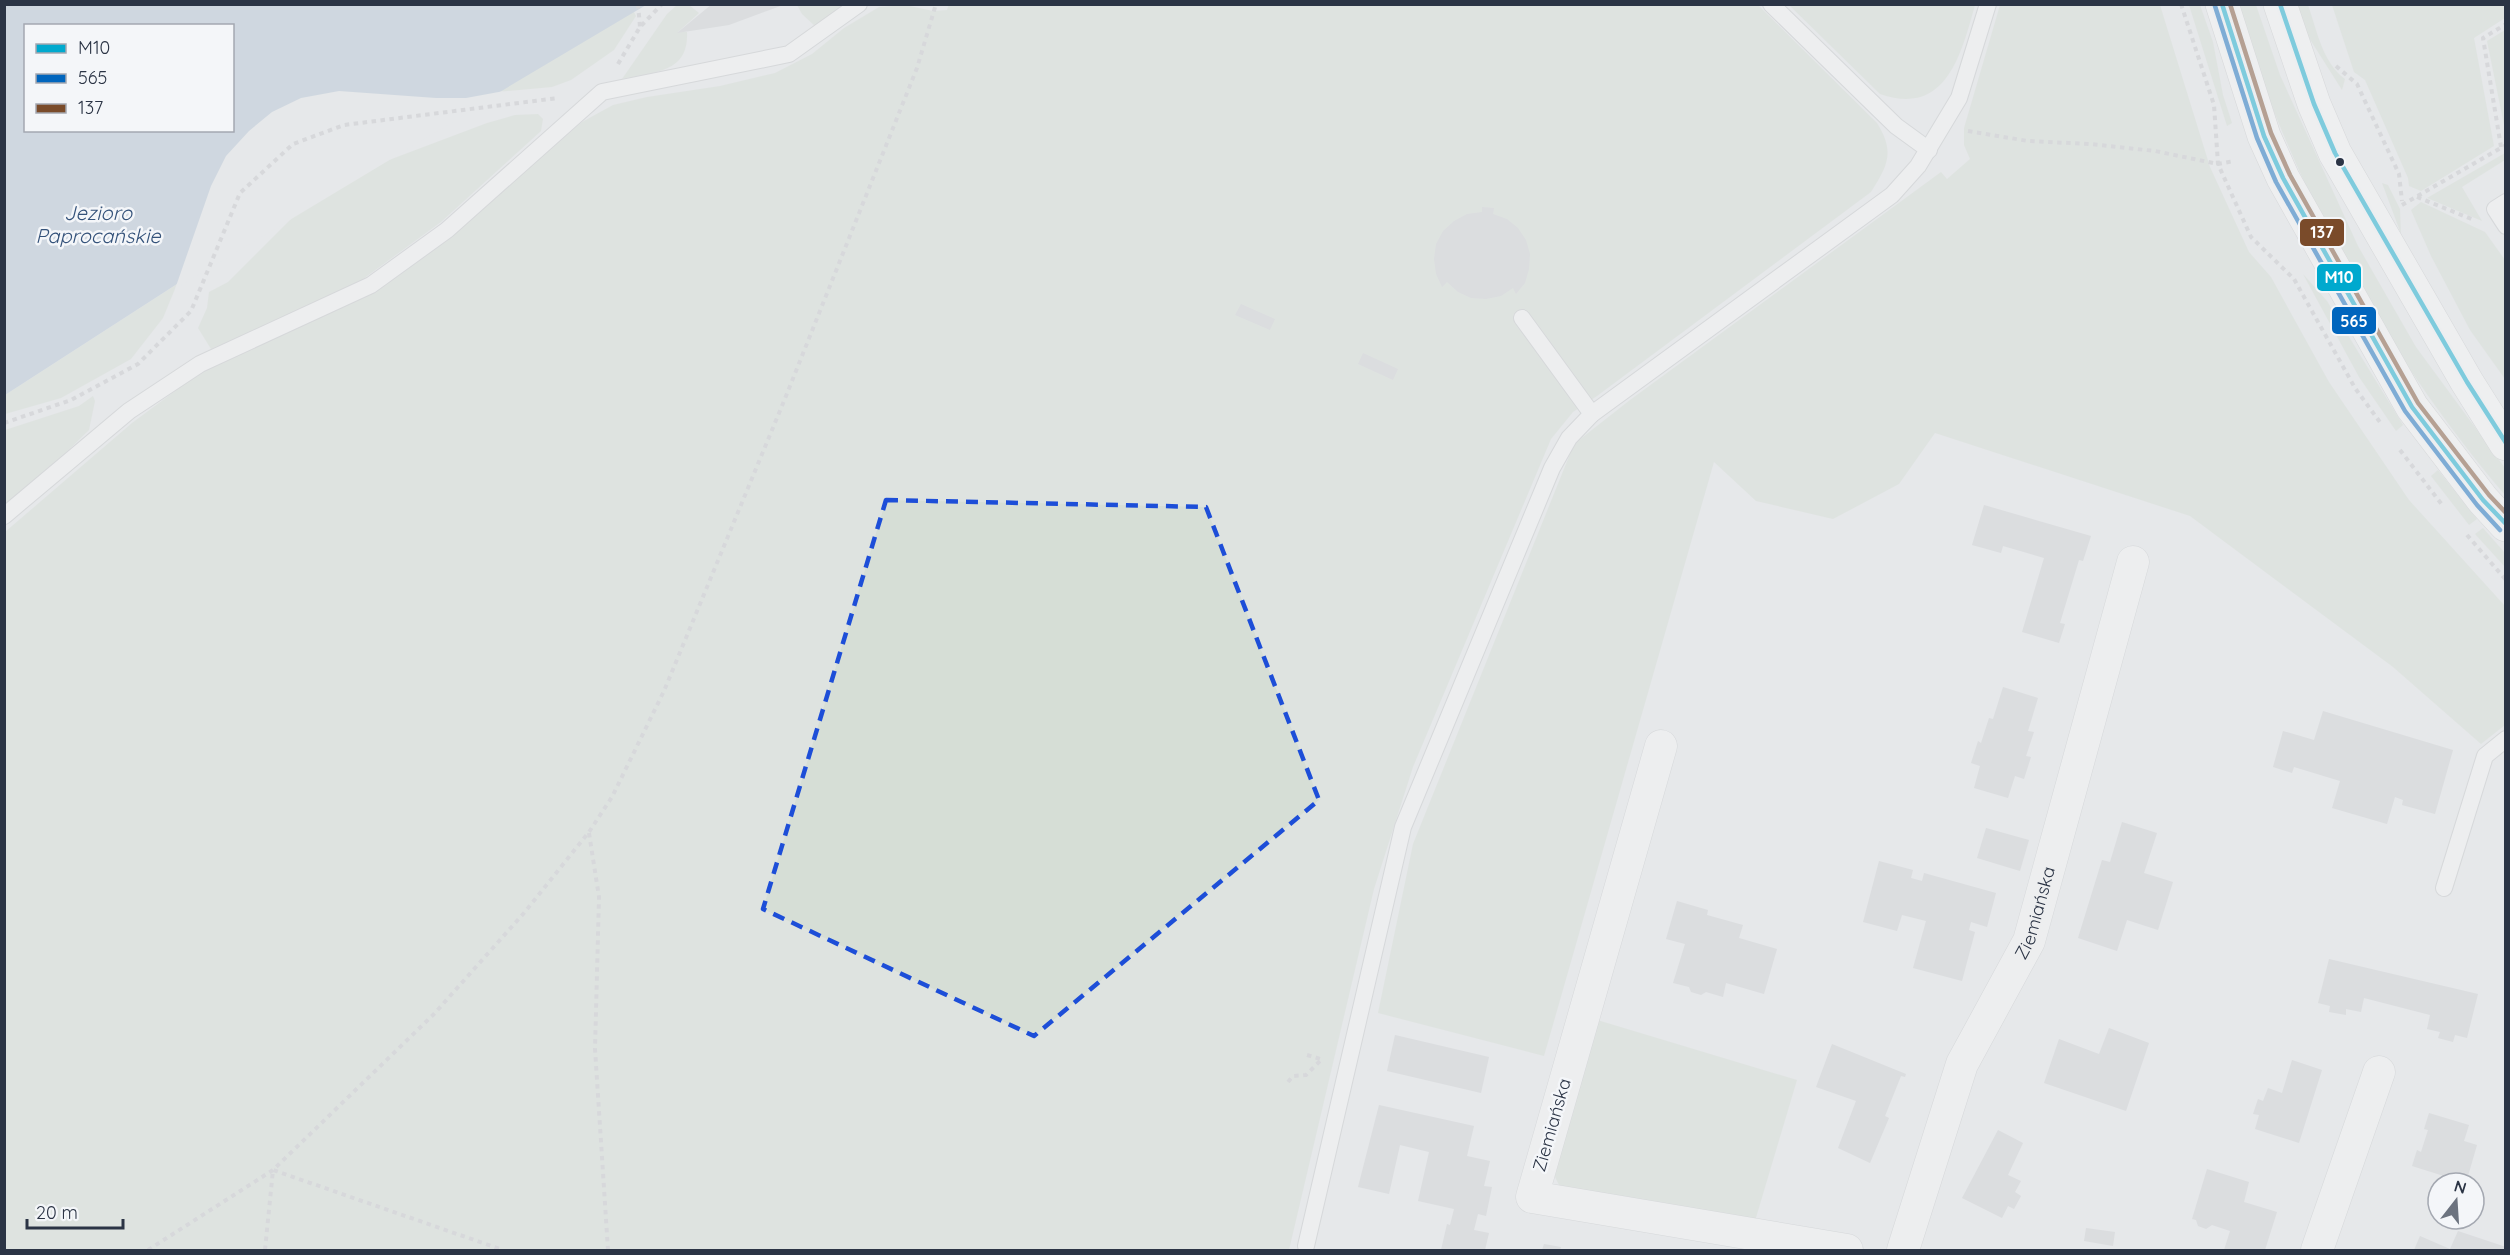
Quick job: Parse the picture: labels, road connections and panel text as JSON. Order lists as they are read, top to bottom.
{
  "streets": {
    "street": ["Ziemiańska"]
  },
  "water": ["Jezioro Paprocańskie"],
  "lines": ["transit line M10", "transit line 137", "transit line 565"],
  "legend": ["M10", "565", "137"],
  "scale_bar": "20 m",
  "north": "top"
}
